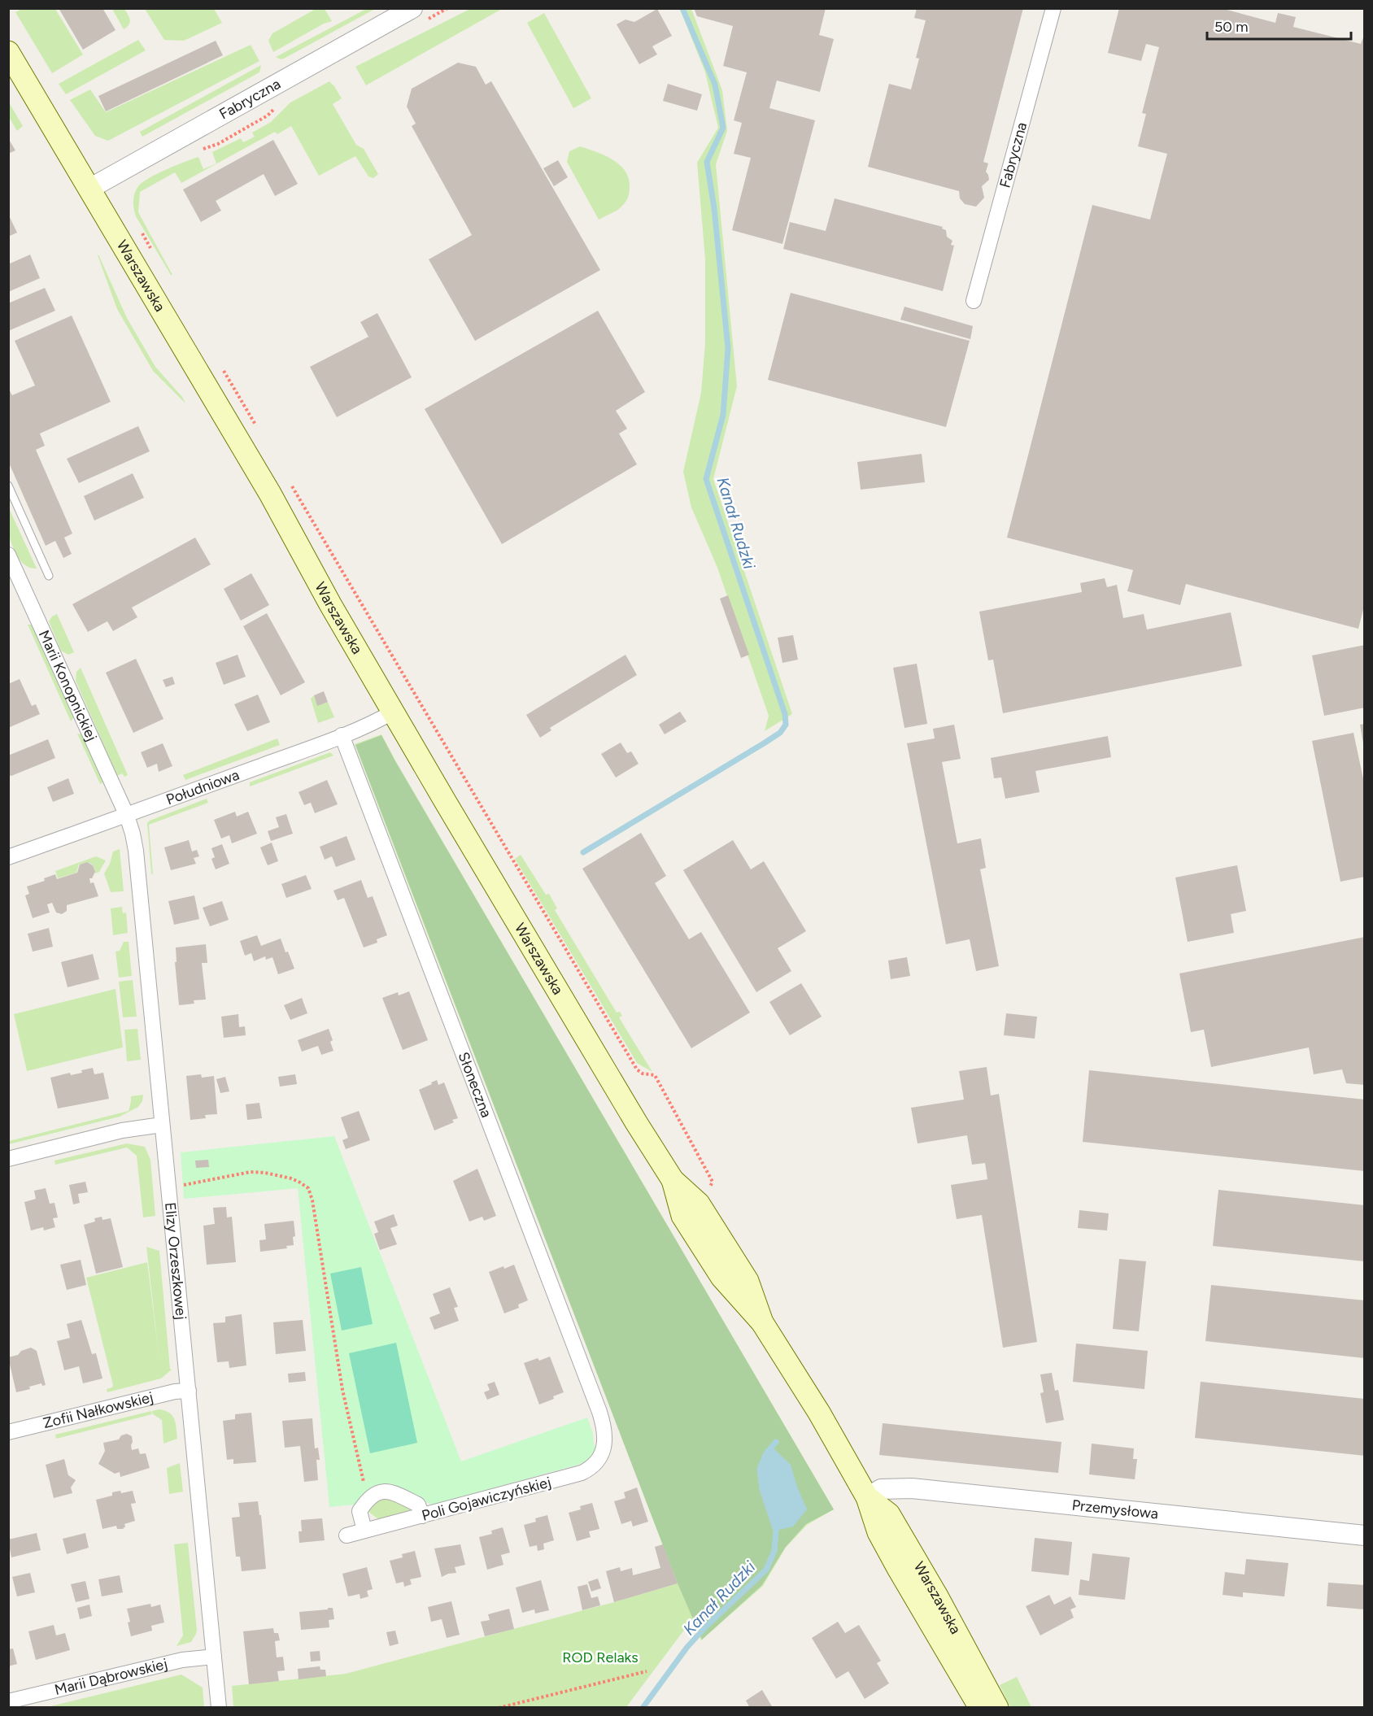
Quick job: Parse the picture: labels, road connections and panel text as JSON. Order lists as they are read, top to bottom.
{
  "streets": {
    "main road": ["Warszawska"],
    "street": [
      "Fabryczna",
      "Marii Konopnickiej",
      "Południowa",
      "Słoneczna",
      "Elizy Orzeszkowej",
      "Zofii Nałkowskiej",
      "Poli Gojawiczyńskiej",
      "Przemysłowa",
      "Marii Dąbrowskiej"
    ]
  },
  "crossings": [
    ["Fabryczna", "Warszawska"],
    ["Warszawska", "Południowa"],
    ["Warszawska", "Przemysłowa"],
    ["Marii Konopnickiej", "Południowa"],
    ["Marii Konopnickiej", "Elizy Orzeszkowej"],
    ["Południowa", "Słoneczna"],
    ["Południowa", "Elizy Orzeszkowej"],
    ["Słoneczna", "Poli Gojawiczyńskiej"],
    ["Elizy Orzeszkowej", "Zofii Nałkowskiej"],
    ["Elizy Orzeszkowej", "Marii Dąbrowskiej"]
  ],
  "water": ["Kanał Rudzki"],
  "parks": ["ROD Relaks"],
  "scale_bar": "50 m"
}
